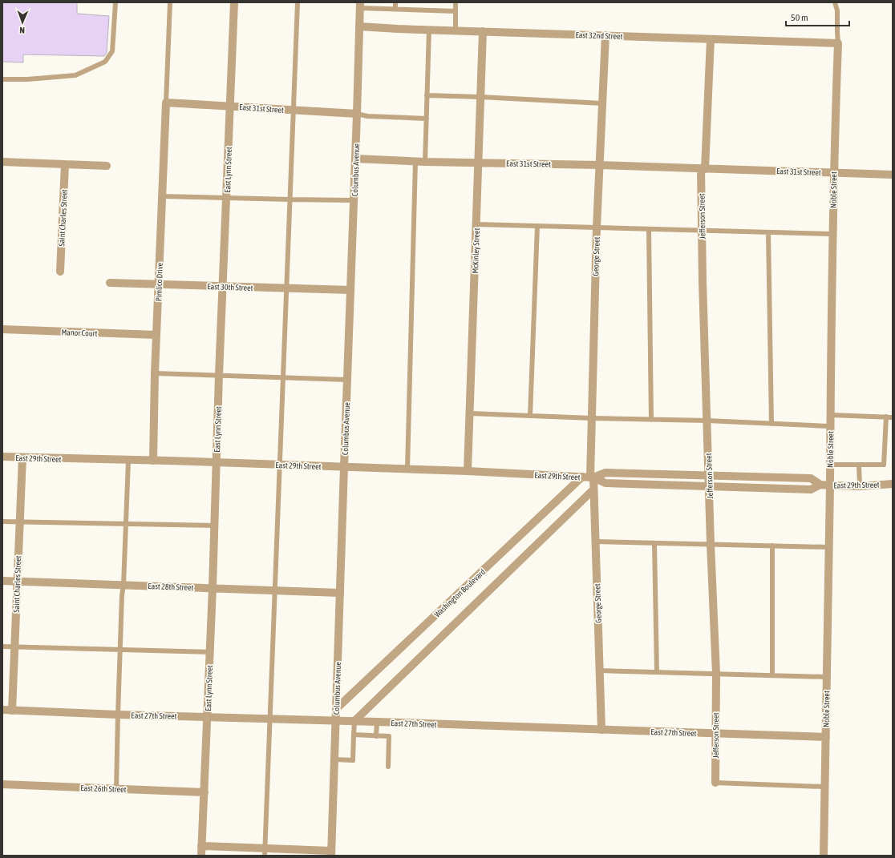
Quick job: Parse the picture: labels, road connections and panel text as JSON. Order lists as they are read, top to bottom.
{
  "streets": {
    "street": [
      "East 32nd Street",
      "East 31st Street",
      "East Lynn Street",
      "Columbus Avenue",
      "Noble Street",
      "Jefferson Street",
      "Saint Charles Street",
      "McKinley Street",
      "George Street",
      "Pimlico Drive",
      "East 30th Street",
      "Manor Court",
      "East 29th Street",
      "East 28th Street",
      "Washington Boulevard",
      "East 27th Street",
      "East 26th Street"
    ]
  },
  "crossings": [
    ["East 32nd Street", "Columbus Avenue"],
    ["East 32nd Street", "Noble Street"],
    ["East 32nd Street", "Jefferson Street"],
    ["East 32nd Street", "McKinley Street"],
    ["East 32nd Street", "George Street"],
    ["East 31st Street", "East Lynn Street"],
    ["East 31st Street", "Columbus Avenue"],
    ["East 31st Street", "Noble Street"],
    ["East 31st Street", "Jefferson Street"],
    ["East 31st Street", "McKinley Street"],
    ["East 31st Street", "George Street"],
    ["East 31st Street", "Pimlico Drive"],
    ["East Lynn Street", "East 30th Street"],
    ["East Lynn Street", "East 29th Street"],
    ["East Lynn Street", "East 28th Street"],
    ["East Lynn Street", "East 27th Street"],
    ["East Lynn Street", "East 26th Street"],
    ["Columbus Avenue", "East 30th Street"],
    ["Columbus Avenue", "East 29th Street"],
    ["Columbus Avenue", "East 28th Street"],
    ["Columbus Avenue", "Washington Boulevard"],
    ["Columbus Avenue", "East 27th Street"],
    ["Noble Street", "East 29th Street"],
    ["Noble Street", "East 27th Street"],
    ["Jefferson Street", "East 29th Street"],
    ["Jefferson Street", "East 27th Street"],
    ["Saint Charles Street", "East 29th Street"],
    ["Saint Charles Street", "East 28th Street"],
    ["Saint Charles Street", "East 27th Street"],
    ["McKinley Street", "East 29th Street"],
    ["George Street", "East 29th Street"],
    ["George Street", "Washington Boulevard"],
    ["George Street", "East 27th Street"],
    ["Pimlico Drive", "East 30th Street"],
    ["Pimlico Drive", "Manor Court"],
    ["Pimlico Drive", "East 29th Street"],
    ["East 29th Street", "Washington Boulevard"]
  ],
  "scale_bar": "50 m",
  "north": "bottom"
}
